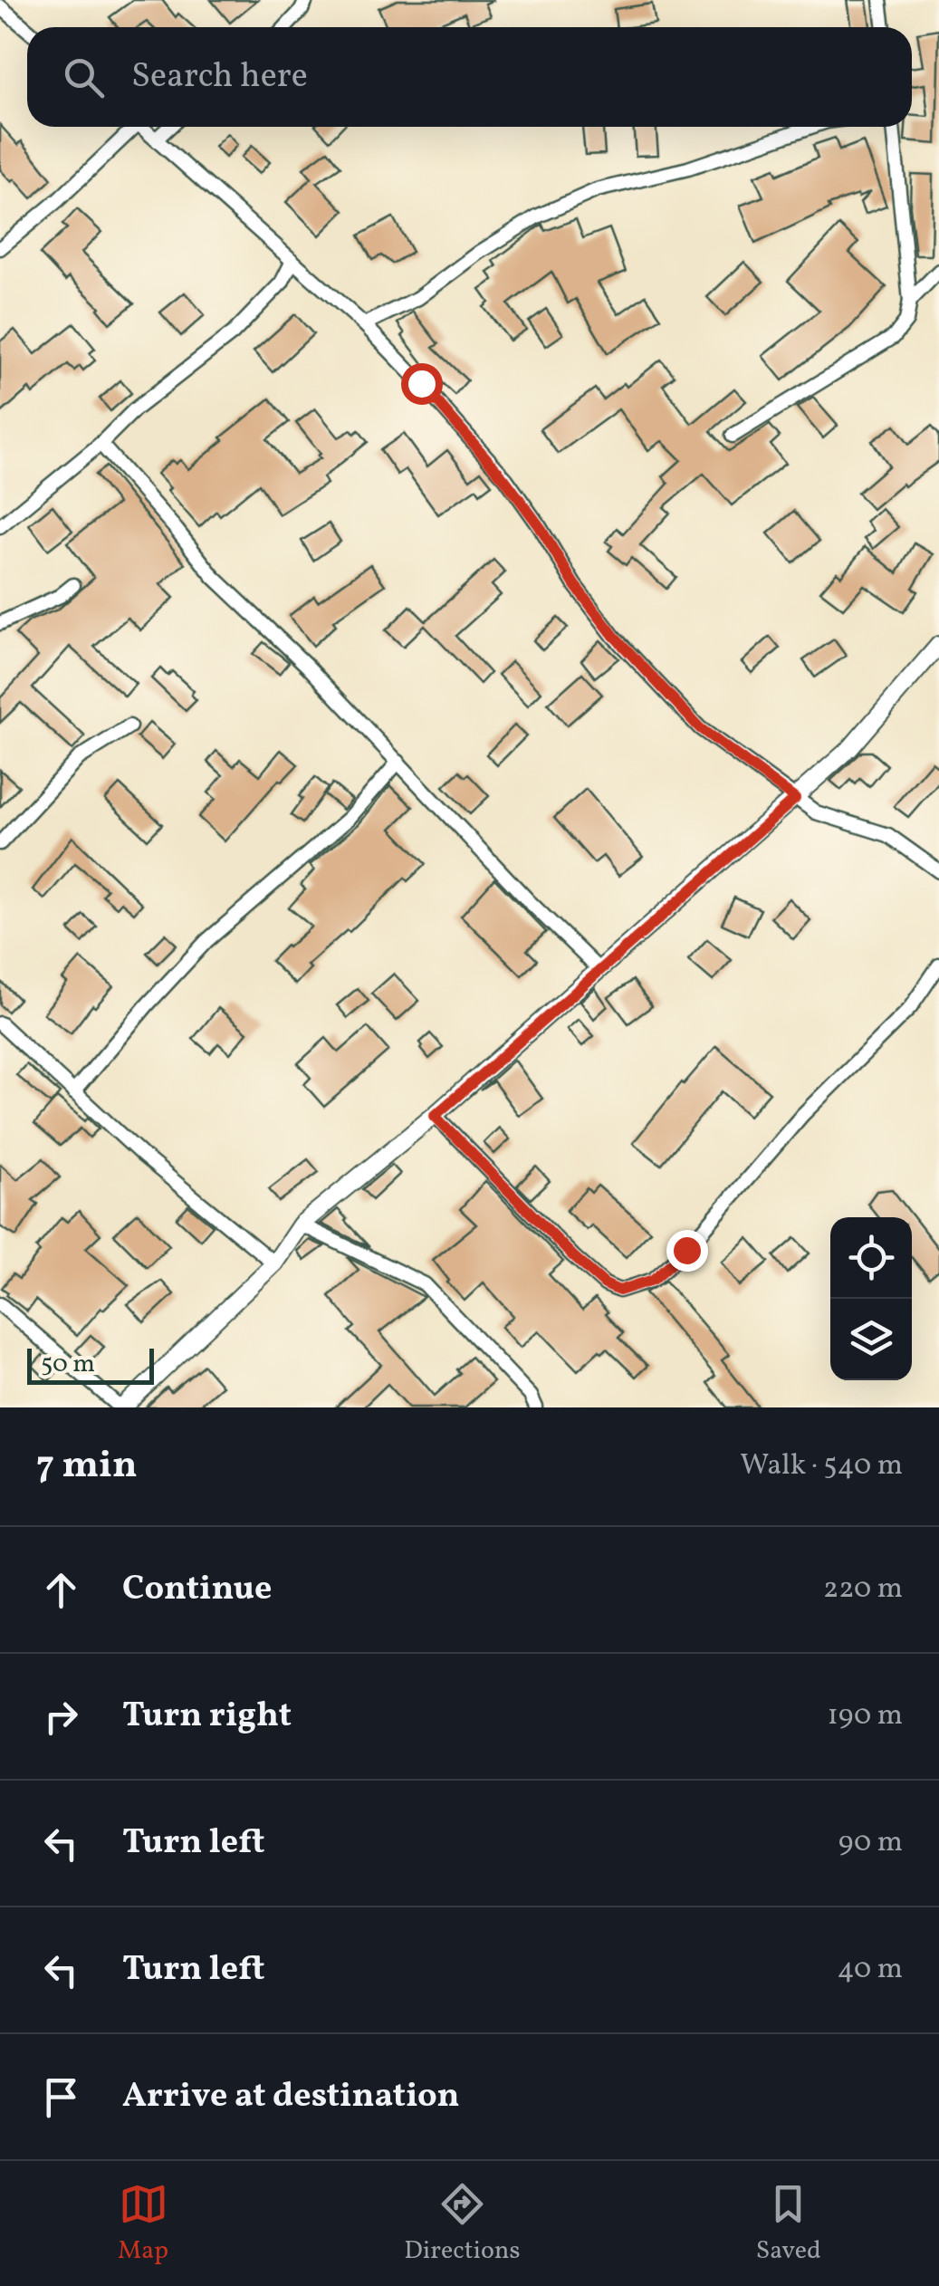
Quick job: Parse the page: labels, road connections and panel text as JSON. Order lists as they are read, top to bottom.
{
  "scale_bar": "50 m",
  "page": {
    "search": "Search here",
    "scale": "50 m",
    "heading": ["7 min", "Walk · 540 m"],
    "list": [
      ["Continue", "220 m"],
      ["Turn right", "190 m"],
      ["Turn left", "90 m"],
      ["Turn left", "40 m"],
      "Arrive at destination"
    ],
    "nav": ["Map", "Directions", "Saved"]
  }
}
